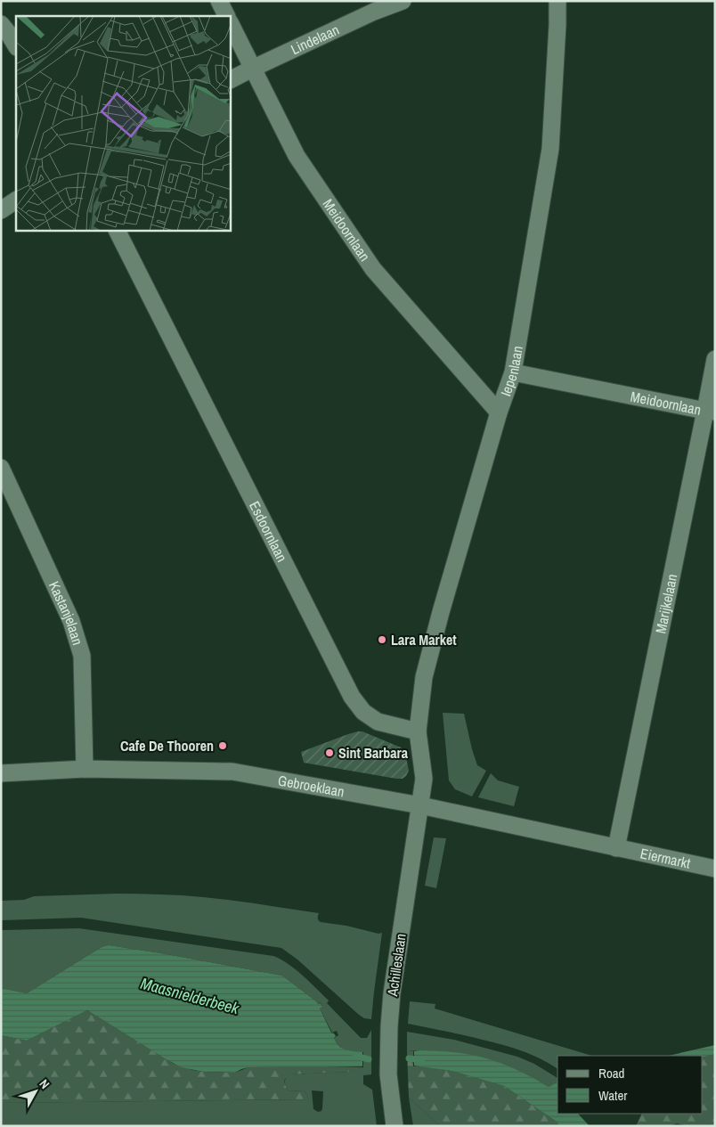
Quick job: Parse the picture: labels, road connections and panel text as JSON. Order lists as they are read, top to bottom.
{
  "streets": {
    "street": [
      "Lindelaan",
      "Meidoornlaan",
      "Iepenlaan",
      "Esdoornlaan",
      "Marijkelaan",
      "Kastanjelaan",
      "Gebroeklaan",
      "Eiermarkt",
      "Achilleslaan"
    ]
  },
  "crossings": [
    ["Lindelaan", "Meidoornlaan"],
    ["Meidoornlaan", "Iepenlaan"],
    ["Meidoornlaan", "Marijkelaan"],
    ["Iepenlaan", "Esdoornlaan"],
    ["Marijkelaan", "Gebroeklaan"],
    ["Marijkelaan", "Eiermarkt"],
    ["Kastanjelaan", "Gebroeklaan"],
    ["Gebroeklaan", "Eiermarkt"],
    ["Gebroeklaan", "Achilleslaan"]
  ],
  "water": ["Maasnielderbeek"],
  "places": ["Lara Market", "Cafe De Thooren", "Sint Barbara"],
  "legend": ["Road", "Water"],
  "north": "top right"
}
